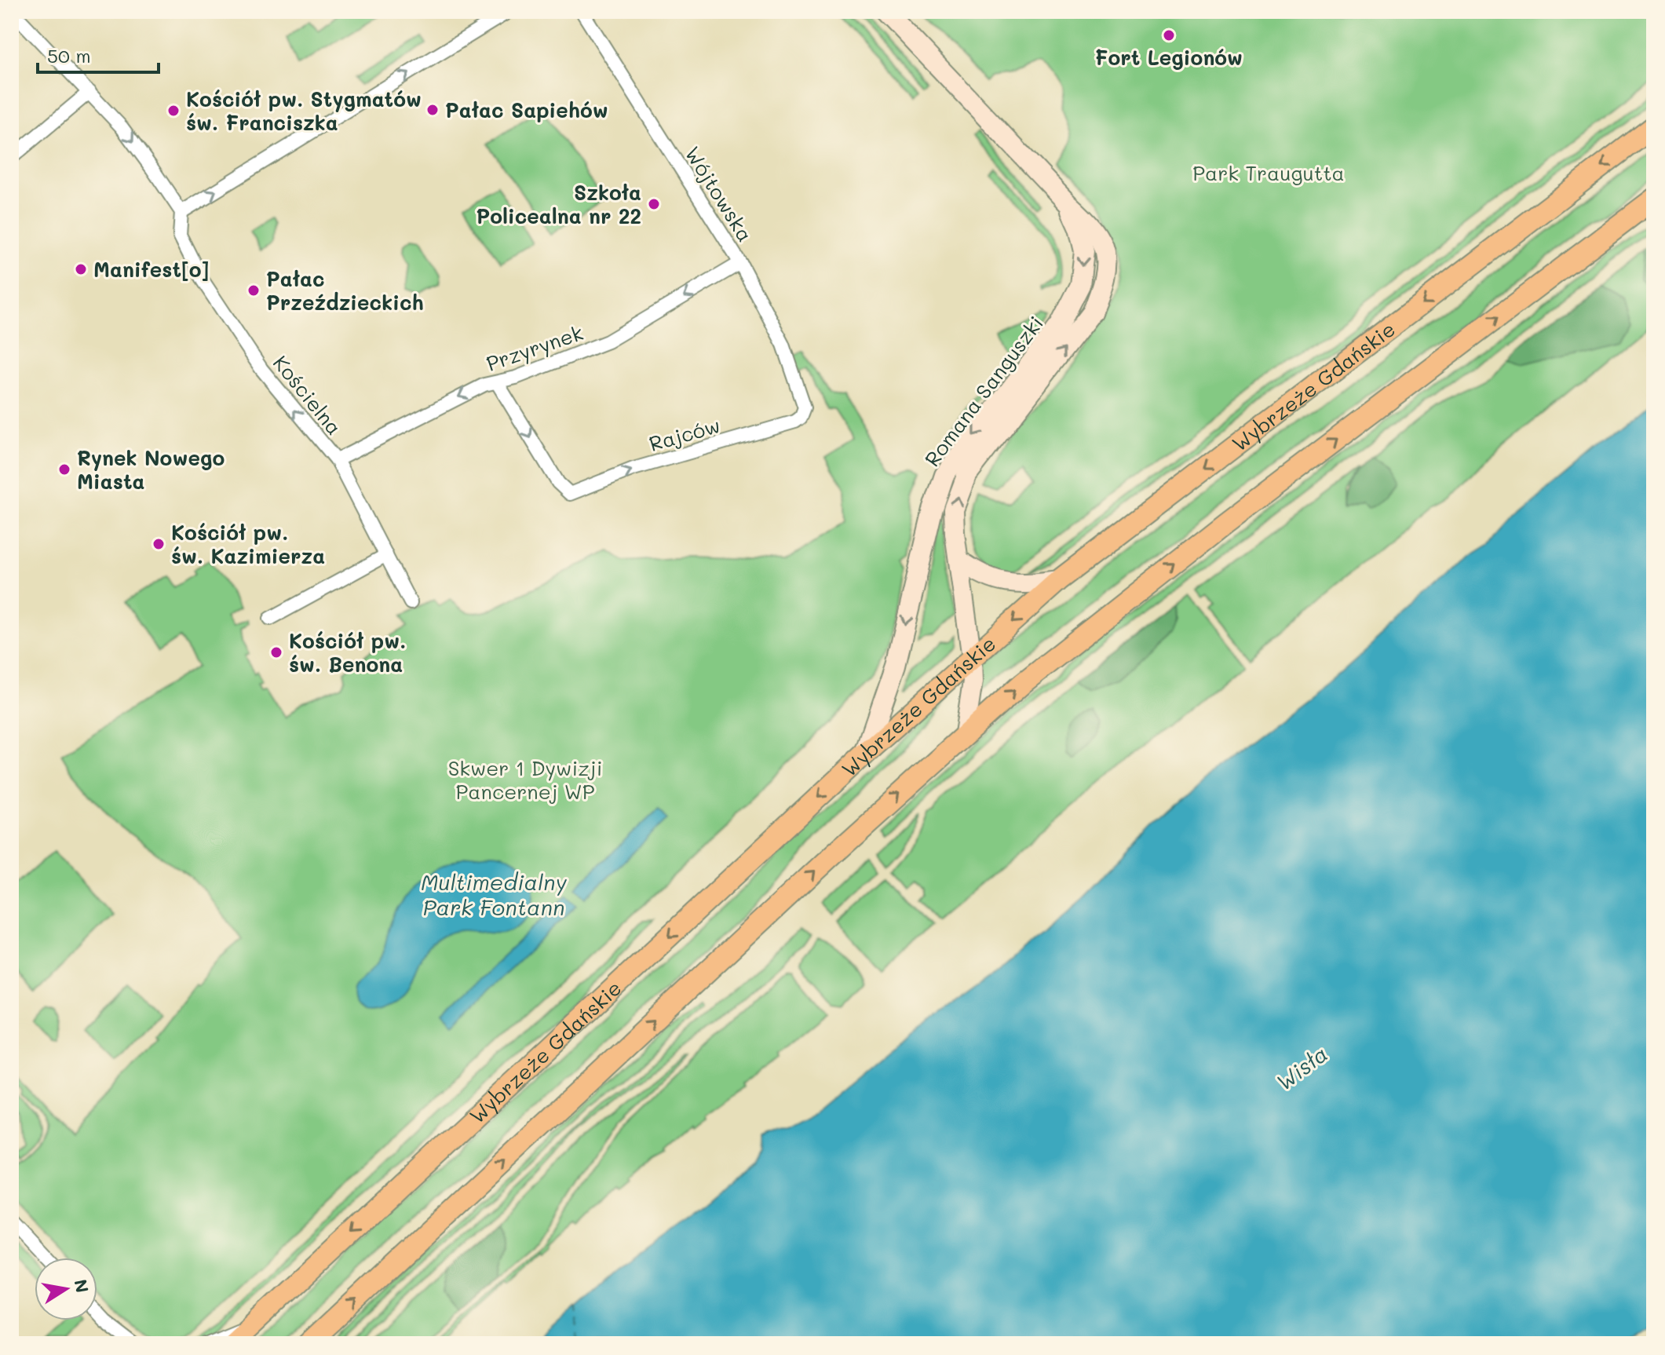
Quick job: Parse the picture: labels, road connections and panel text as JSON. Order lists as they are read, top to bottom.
{
  "streets": {
    "main road": ["Wybrzeże Gdańskie"],
    "street": [
      "Wójtowska",
      "Przyrynek",
      "Romana Sanguszki",
      "Kościelna",
      "Rajców"
    ]
  },
  "crossings": [
    ["Wójtowska", "Przyrynek"],
    ["Wójtowska", "Rajców"],
    ["Przyrynek", "Kościelna"],
    ["Przyrynek", "Rajców"],
    ["Wybrzeże Gdańskie", "Romana Sanguszki"]
  ],
  "one_way": ["Przyrynek", "Kościelna", "Rajców"],
  "water": ["Multimedialny Park Fontann", "Wisła"],
  "parks": ["Park Traugutta", "Skwer 1 Dywizji Pancernej WP"],
  "places": [
    "Fort Legionów",
    "Pałac Sapiehów",
    "Kościół pw. Stygmatów św. Franciszka",
    "Szkoła Policealna nr 22",
    "Manifest[o]",
    "Pałac Przeździeckich",
    "Rynek Nowego Miasta",
    "Kościół pw. św. Kazimierza",
    "Kościół pw. św. Benona"
  ],
  "scale_bar": "50 m",
  "north": "right"
}
